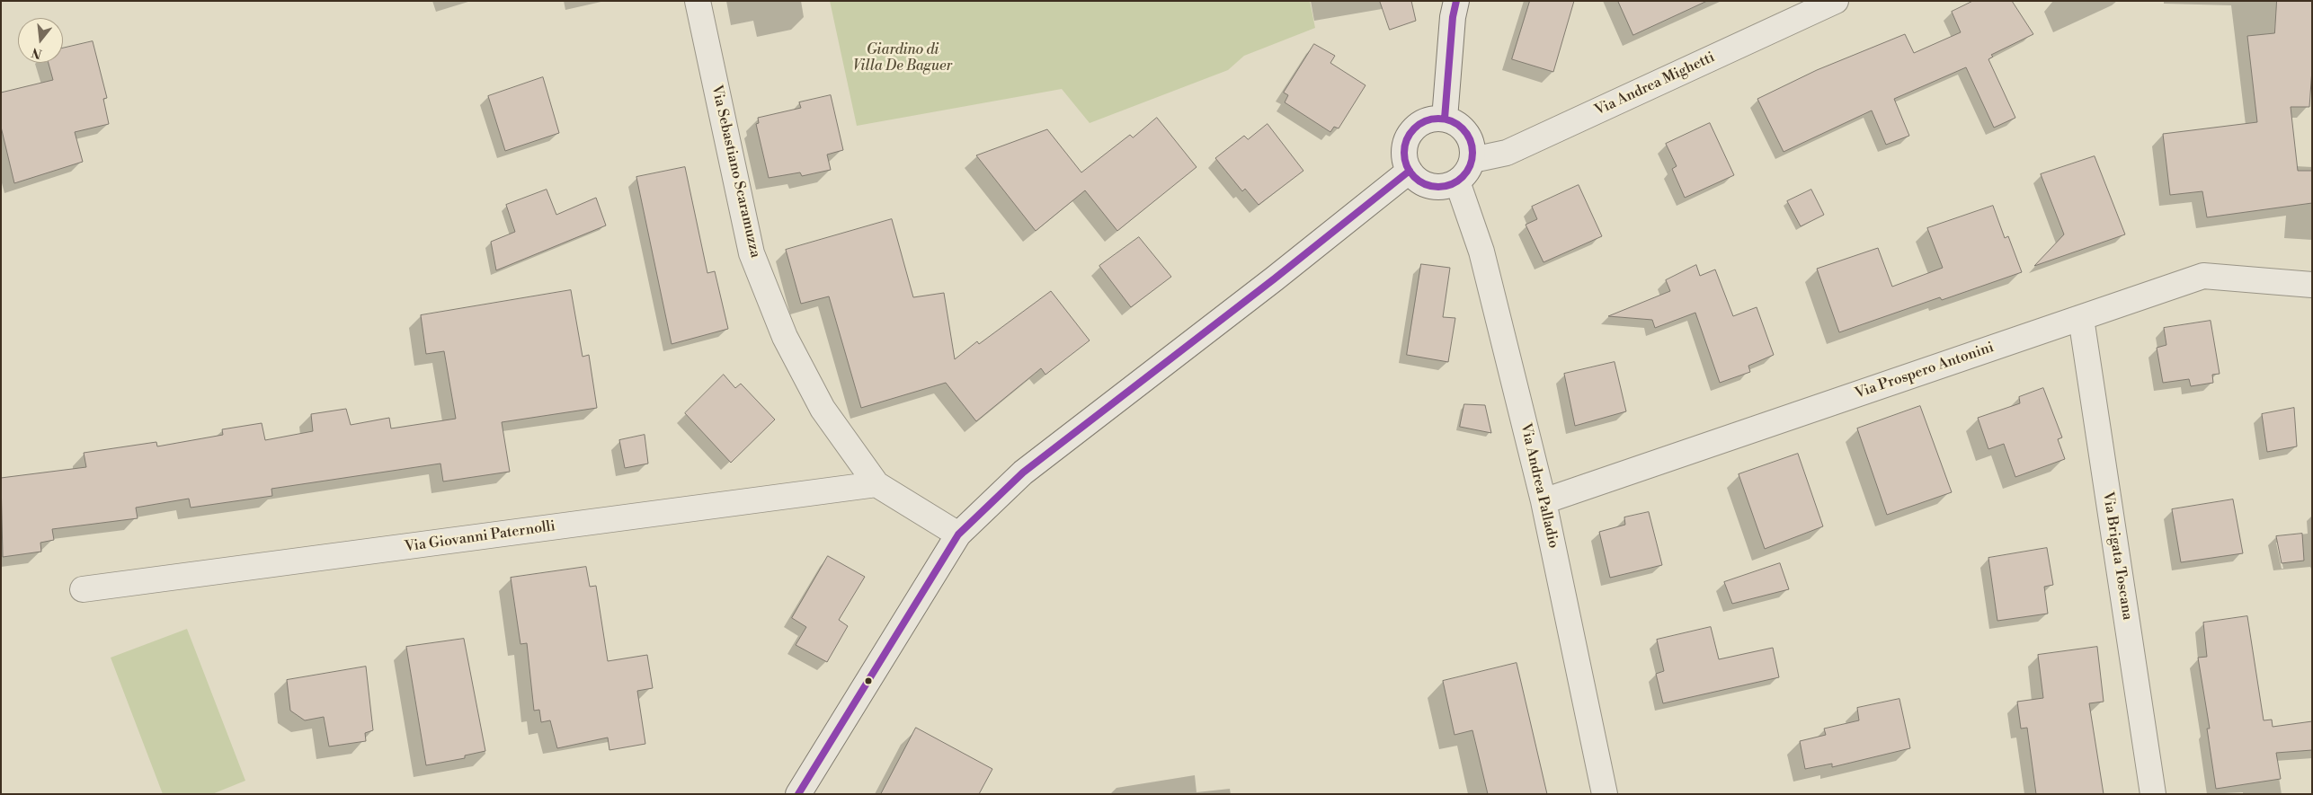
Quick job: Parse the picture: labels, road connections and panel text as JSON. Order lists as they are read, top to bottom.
{
  "streets": {
    "street": [
      "Via Andrea Mighetti",
      "Via Sebastiano Scaramuzza",
      "Via Prospero Antonini",
      "Via Andrea Palladio",
      "Via Giovanni Paternolli",
      "Via Brigata Toscana"
    ]
  },
  "crossings": [
    ["Via Andrea Mighetti", "Via Andrea Palladio"],
    ["Via Sebastiano Scaramuzza", "Via Giovanni Paternolli"],
    ["Via Prospero Antonini", "Via Andrea Palladio"],
    ["Via Prospero Antonini", "Via Brigata Toscana"]
  ],
  "parks": ["Giardino di Villa De Baguer"],
  "north": "bottom"
}
